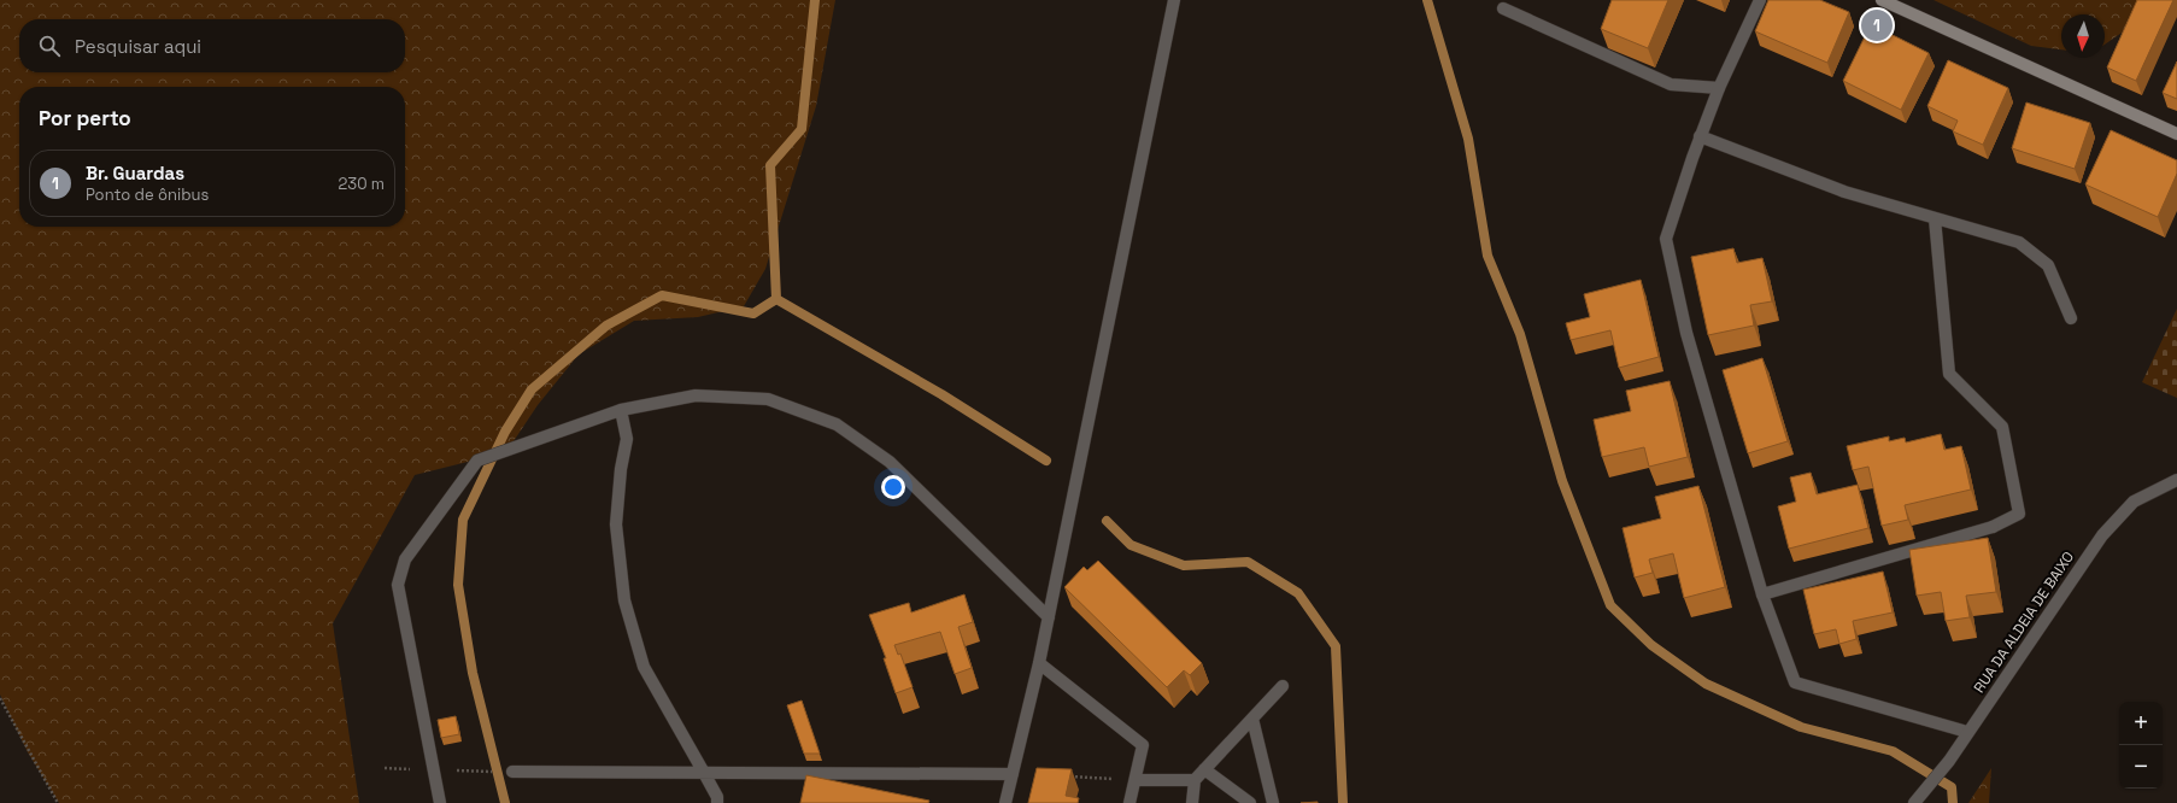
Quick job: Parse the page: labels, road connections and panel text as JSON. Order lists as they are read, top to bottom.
{
  "streets": {
    "street": ["RUA DA ALDEIA DE BAIXO"]
  },
  "north": "bottom",
  "page": {
    "pins": "1",
    "search": "Pesquisar aqui",
    "heading": "Por perto",
    "list": [
      {
        "mark": "1",
        "name": "Br. Guardas",
        "note": "Ponto de ônibus",
        "value": "230 m"
      }
    ],
    "map_buttons": ["+", "−"]
  }
}
